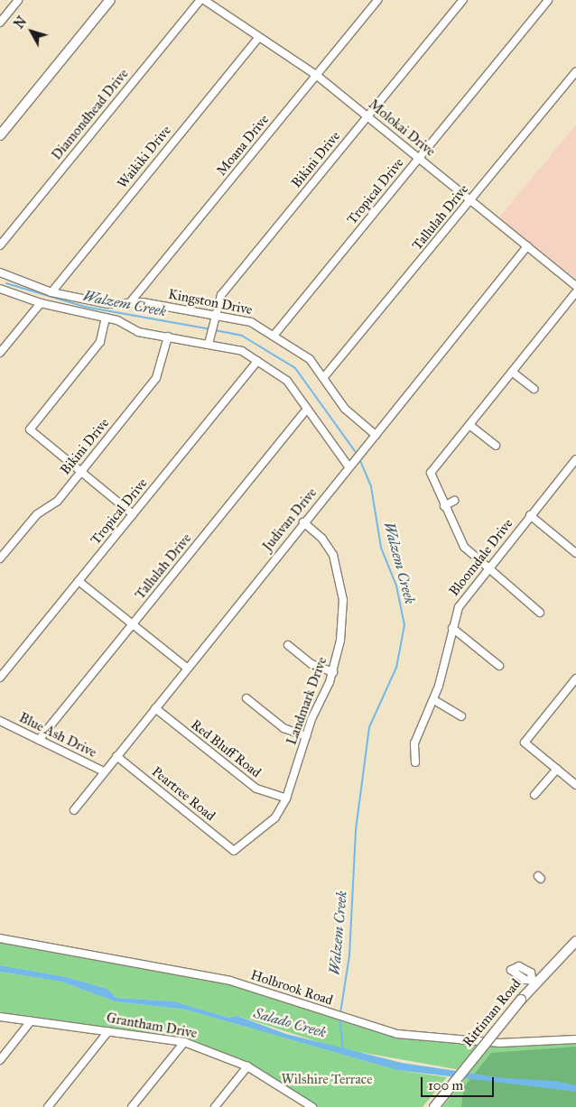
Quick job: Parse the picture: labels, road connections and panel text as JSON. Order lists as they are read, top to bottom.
{
  "streets": {
    "main road": ["Rittiman Road"],
    "street": [
      "Diamondhead Drive",
      "Molokai Drive",
      "Moana Drive",
      "Waikiki Drive",
      "Bikini Drive",
      "Tropical Drive",
      "Tallulah Drive",
      "Kingston Drive",
      "Judivan Drive",
      "Bloomdale Drive",
      "Landmark Drive",
      "Blue Ash Drive",
      "Red Bluff Road",
      "Peartree Road",
      "Holbrook Road",
      "Grantham Drive"
    ]
  },
  "crossings": [
    ["Molokai Drive", "Moana Drive"],
    ["Molokai Drive", "Waikiki Drive"],
    ["Molokai Drive", "Bikini Drive"],
    ["Molokai Drive", "Tropical Drive"],
    ["Molokai Drive", "Tallulah Drive"],
    ["Molokai Drive", "Judivan Drive"],
    ["Moana Drive", "Kingston Drive"],
    ["Waikiki Drive", "Kingston Drive"],
    ["Bikini Drive", "Kingston Drive"],
    ["Tropical Drive", "Kingston Drive"],
    ["Tallulah Drive", "Kingston Drive"],
    ["Tallulah Drive", "Blue Ash Drive"],
    ["Kingston Drive", "Judivan Drive"],
    ["Judivan Drive", "Landmark Drive"],
    ["Judivan Drive", "Blue Ash Drive"],
    ["Judivan Drive", "Red Bluff Road"],
    ["Judivan Drive", "Peartree Road"],
    ["Landmark Drive", "Red Bluff Road"],
    ["Landmark Drive", "Peartree Road"]
  ],
  "water": ["Walzem Creek", "Salado Creek"],
  "parks": ["Wilshire Terrace"],
  "scale_bar": "100 m",
  "north": "top left"
}
